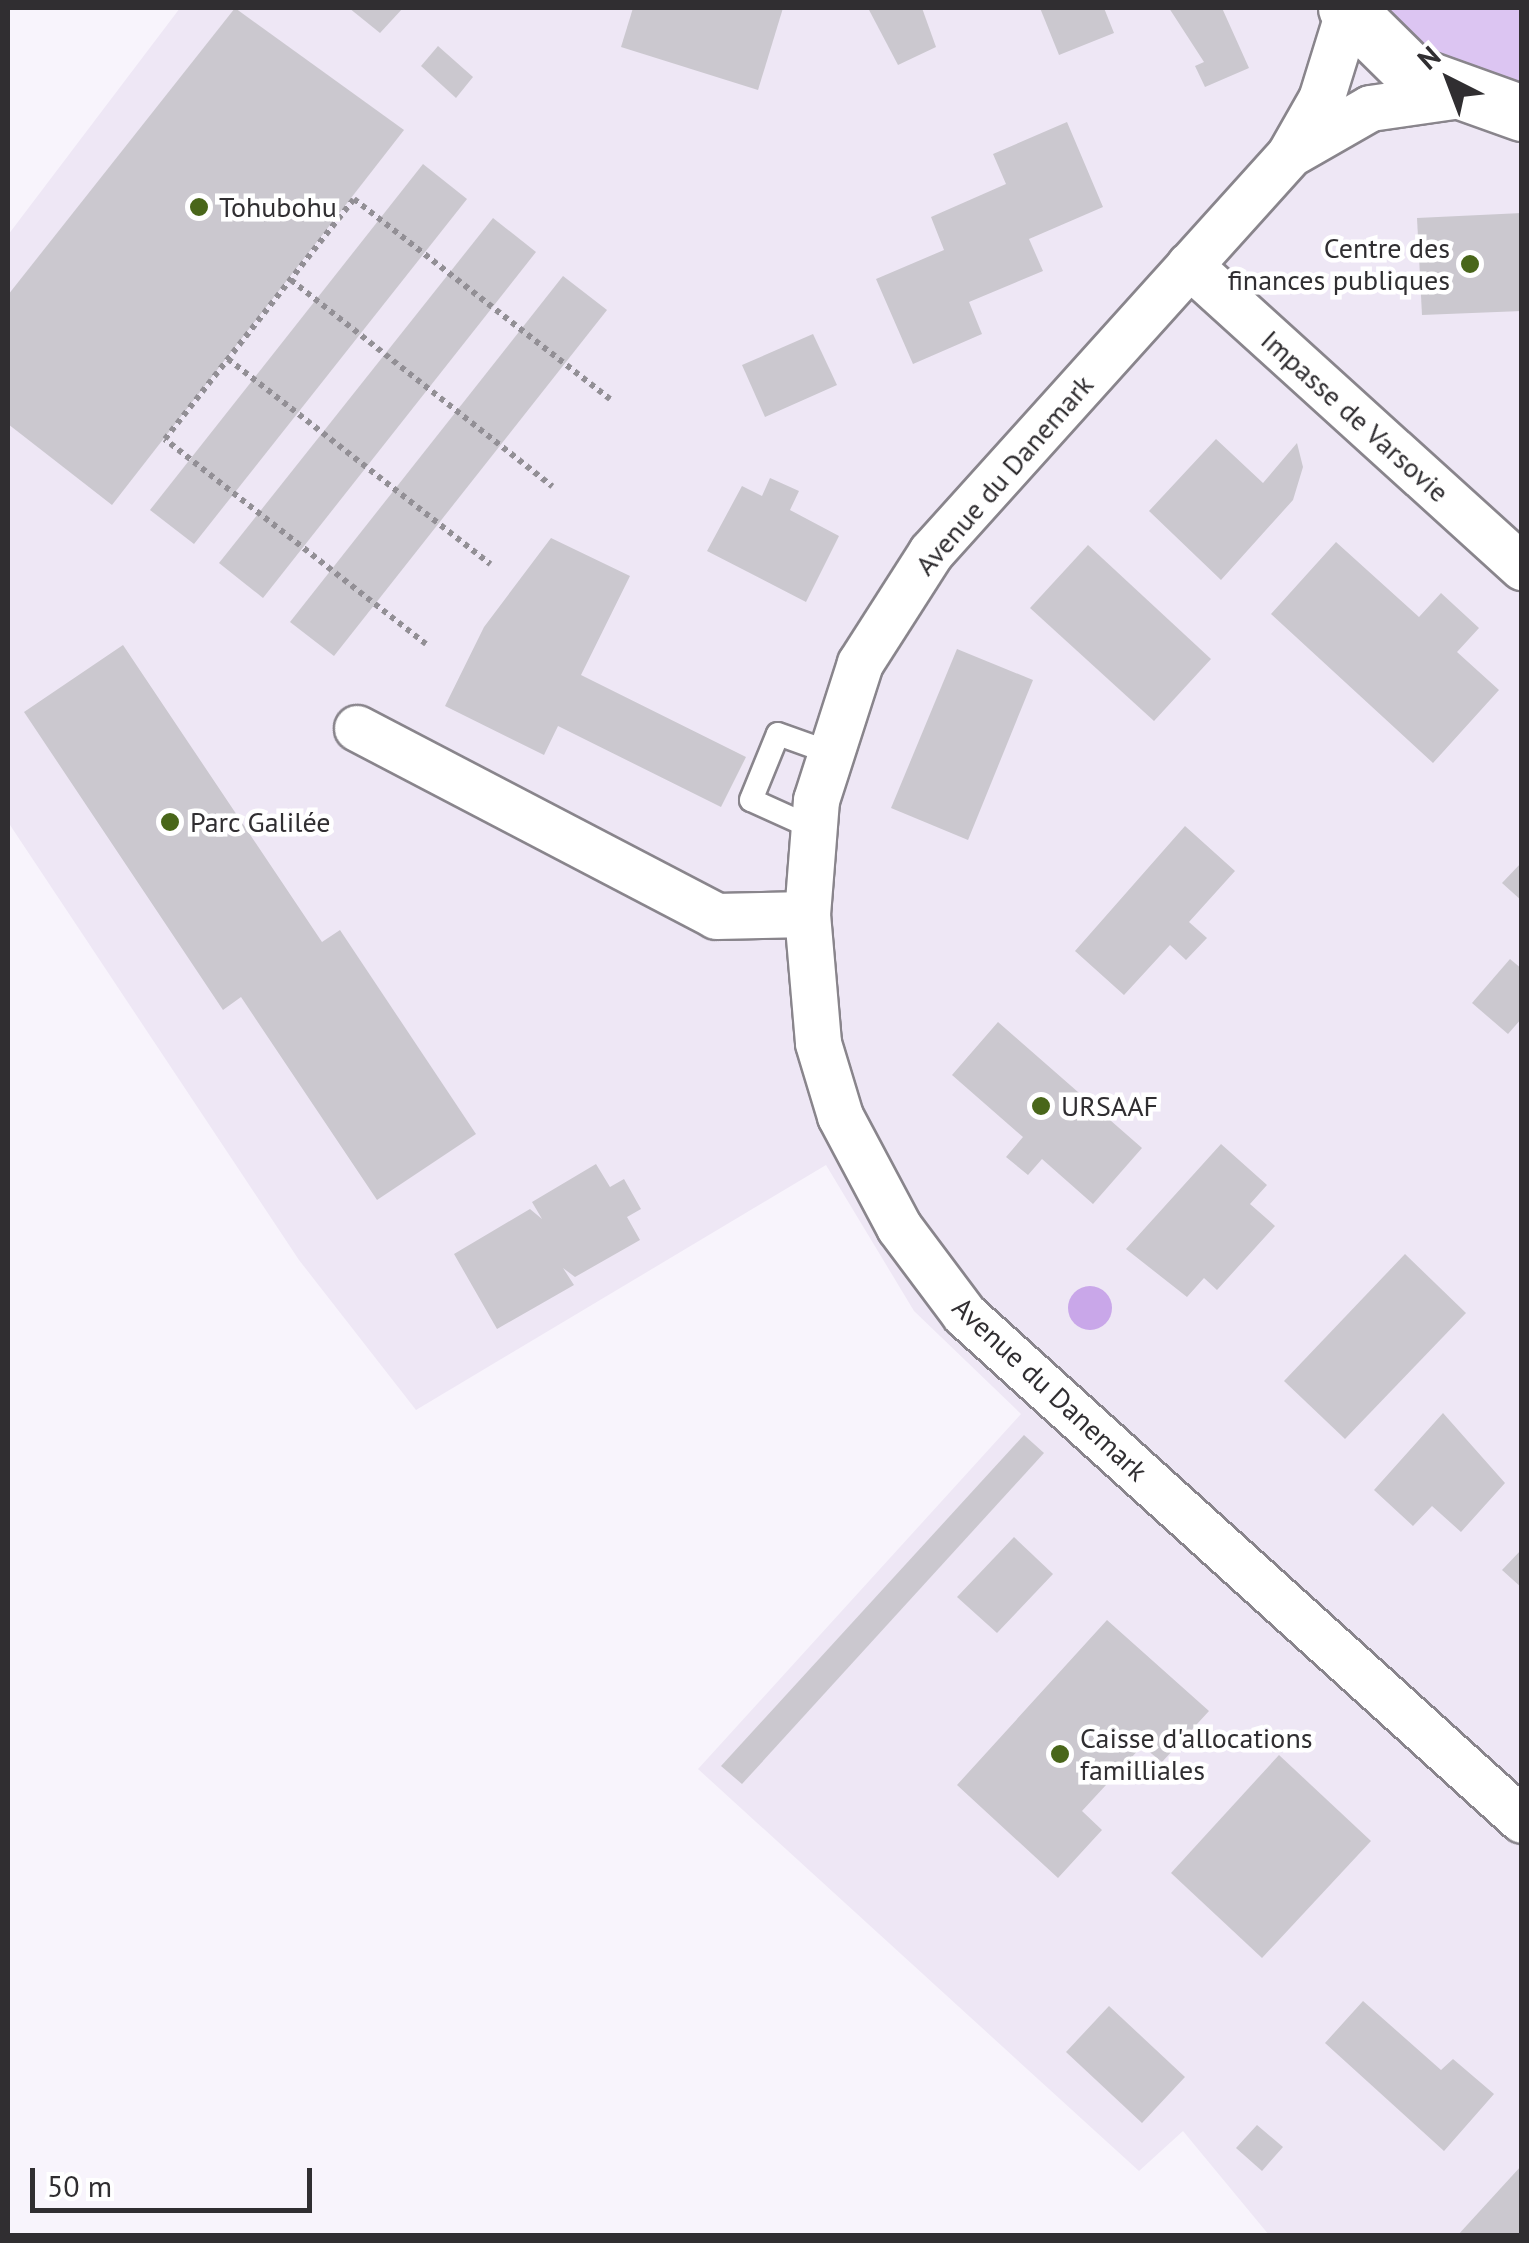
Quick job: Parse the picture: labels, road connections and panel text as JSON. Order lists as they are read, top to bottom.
{
  "streets": {
    "street": ["Impasse de Varsovie", "Avenue du Danemark"]
  },
  "crossings": [
    ["Impasse de Varsovie", "Avenue du Danemark"]
  ],
  "places": [
    "Tohubohu",
    "Centre des finances publiques",
    "Parc Galilée",
    "URSAAF",
    "Caisse d'allocations familliales"
  ],
  "scale_bar": "50 m",
  "north": "top left"
}
